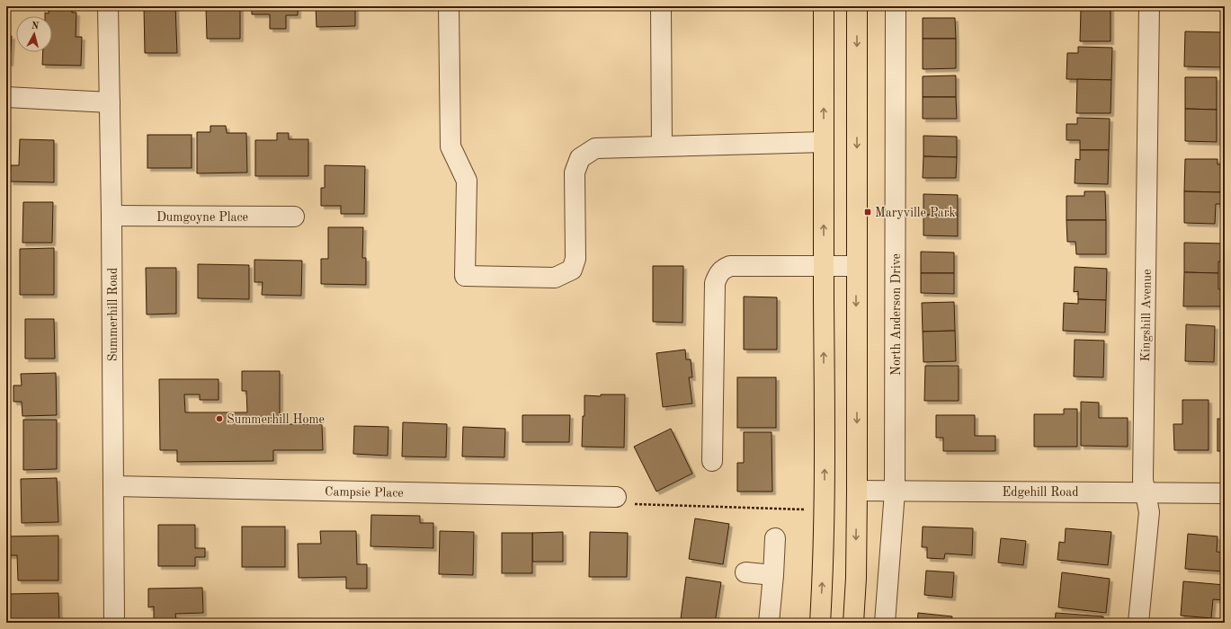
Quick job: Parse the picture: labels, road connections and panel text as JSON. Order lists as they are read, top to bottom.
{
  "streets": {
    "street": [
      "Dumgoyne Place",
      "Summerhill Road",
      "North Anderson Drive",
      "Kingshill Avenue",
      "Campsie Place",
      "Edgehill Road"
    ]
  },
  "crossings": [
    ["Dumgoyne Place", "Summerhill Road"],
    ["Summerhill Road", "Campsie Place"],
    ["North Anderson Drive", "Edgehill Road"],
    ["Kingshill Avenue", "Edgehill Road"]
  ],
  "places": {
    "transit": ["Maryville Park"],
    "other": ["Summerhill Home"]
  },
  "north": "top"
}
